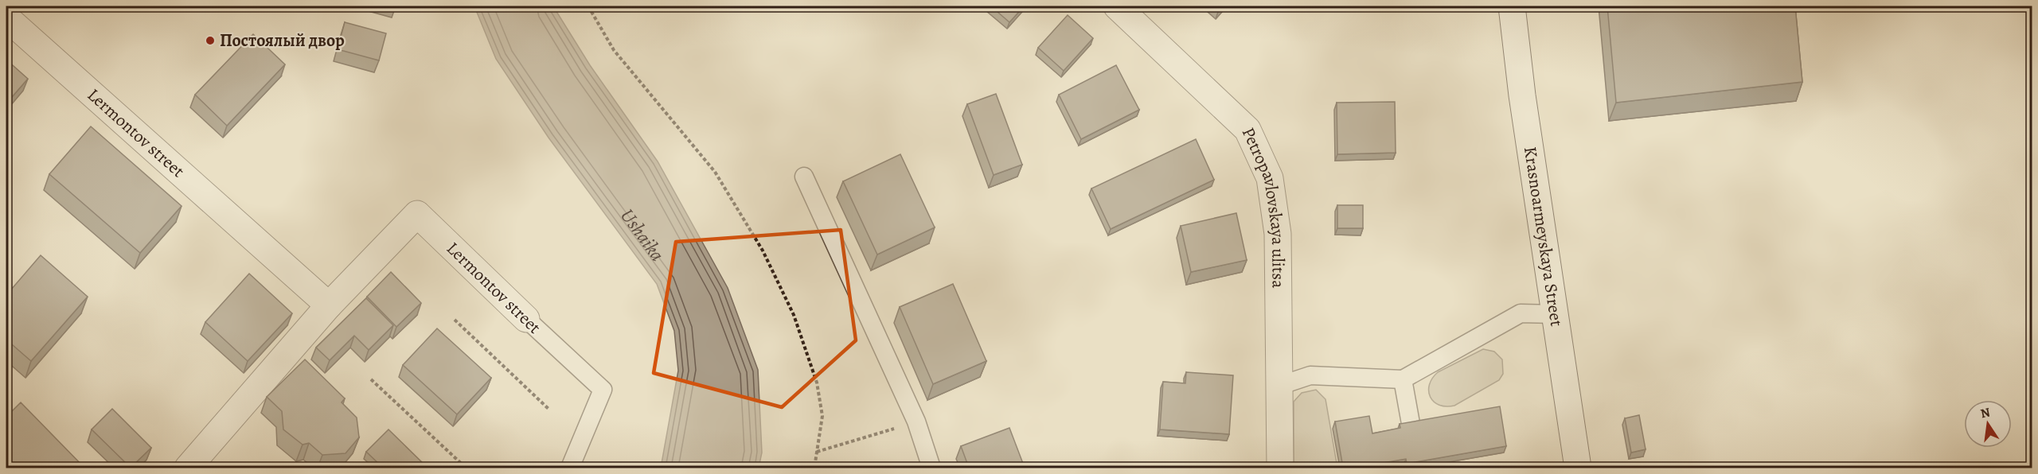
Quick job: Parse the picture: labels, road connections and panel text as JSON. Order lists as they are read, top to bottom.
{
  "streets": {
    "street": ["Lermontov street", "Petropavlovskaya ulitsa", "Krasnoarmeyskaya Street"]
  },
  "water": ["Ushaika"],
  "places": ["Постоялый двор"],
  "north": "top"
}
